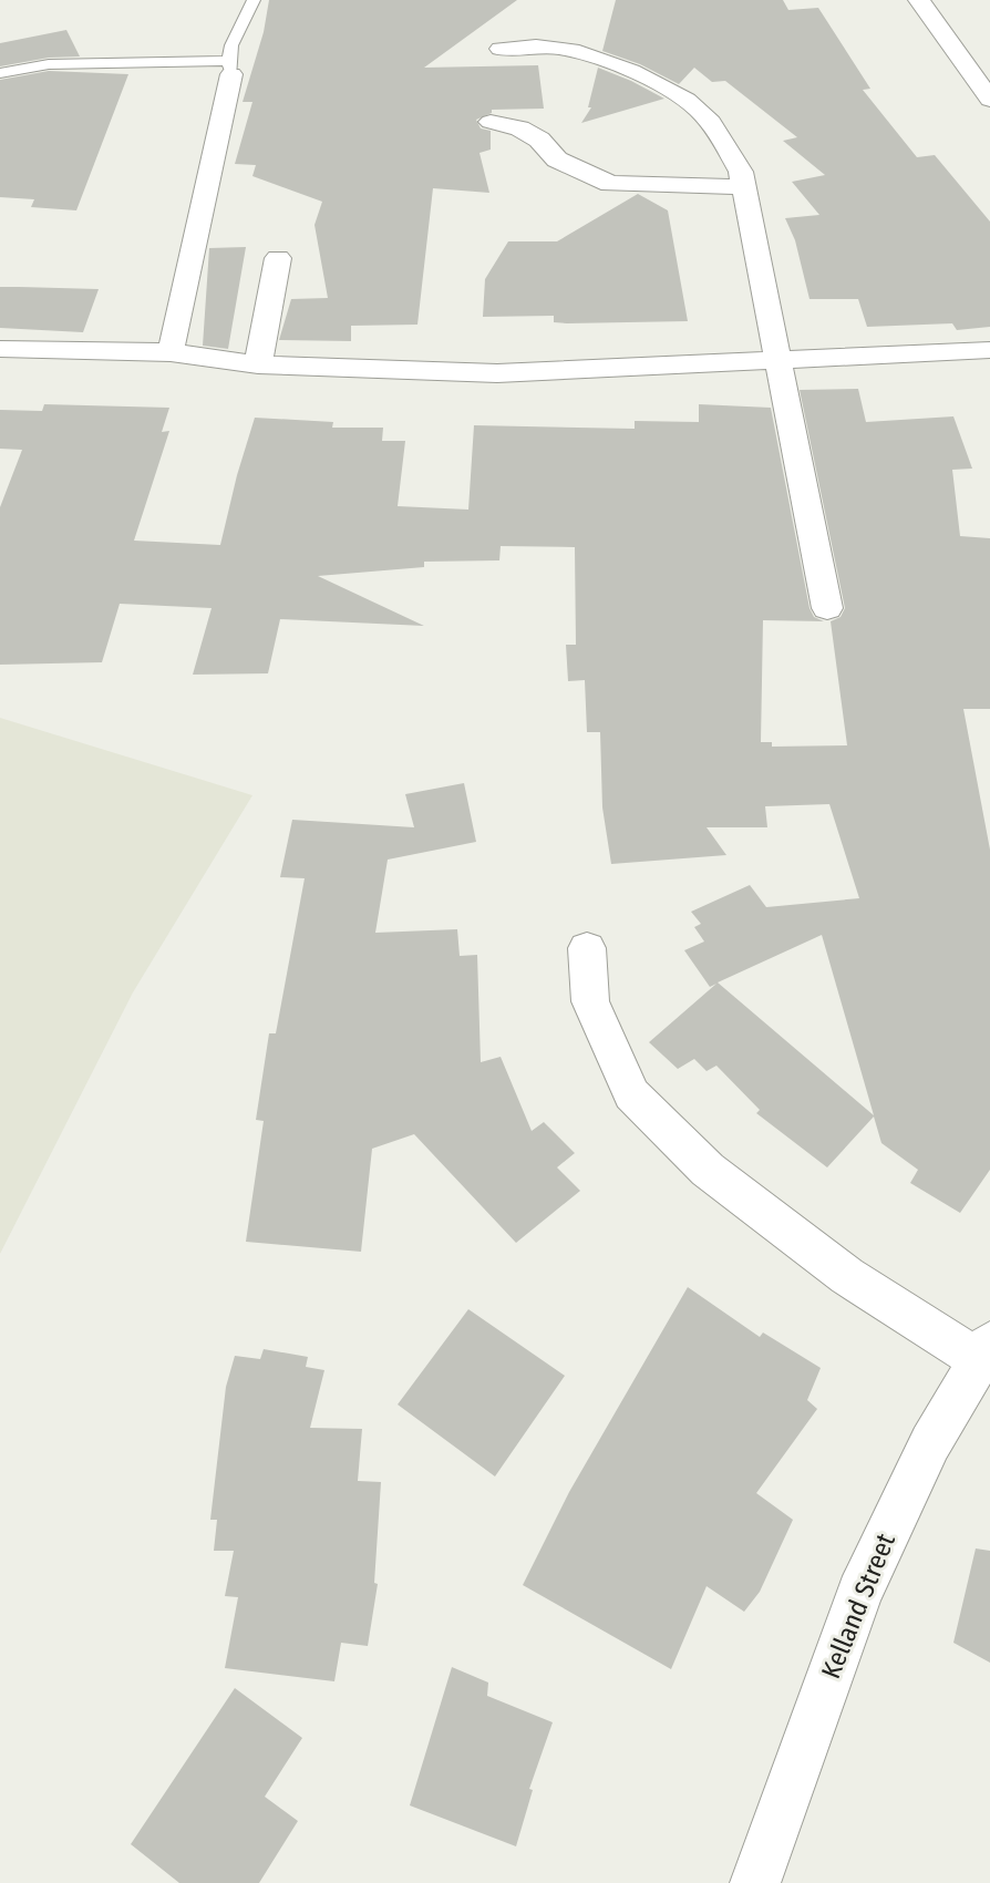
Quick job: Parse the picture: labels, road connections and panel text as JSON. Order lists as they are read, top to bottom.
{
  "streets": {
    "street": ["Kelland Street"]
  }
}
